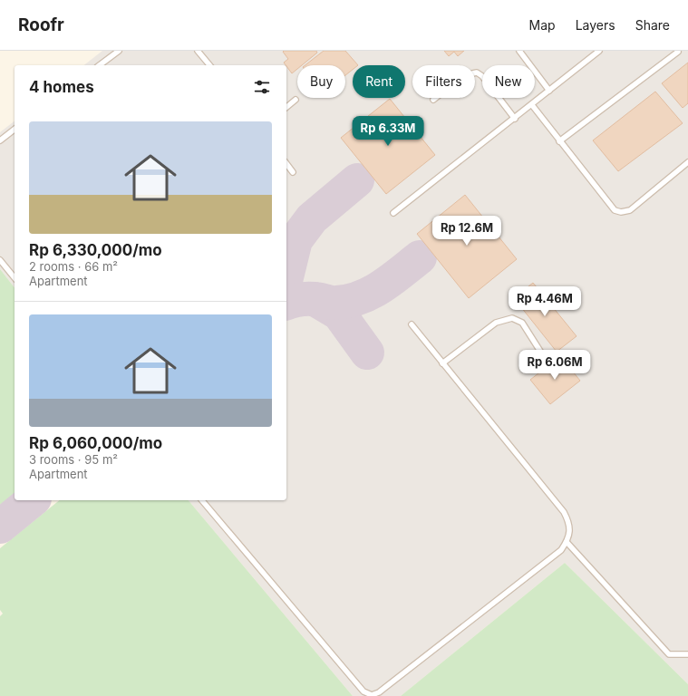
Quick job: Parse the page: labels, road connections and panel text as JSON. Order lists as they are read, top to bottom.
{
  "page": {
    "header": "Roofr",
    "nav": ["Map", "Layers", "Share"],
    "chip": [
      "Buy",
      "Rent",
      "Filters",
      "New"
    ],
    "heading": "4 homes",
    "list": [
      {
        "name": "Rp 6,330,000/mo",
        "note": "2 rooms · 66 m² · Apartment"
      },
      {
        "name": "Rp 6,060,000/mo",
        "note": "3 rooms · 95 m² · Apartment"
      }
    ],
    "price": [
      "Rp 6.33M",
      "Rp 12.6M",
      "Rp 4.46M",
      "Rp 6.06M"
    ]
  }
}
